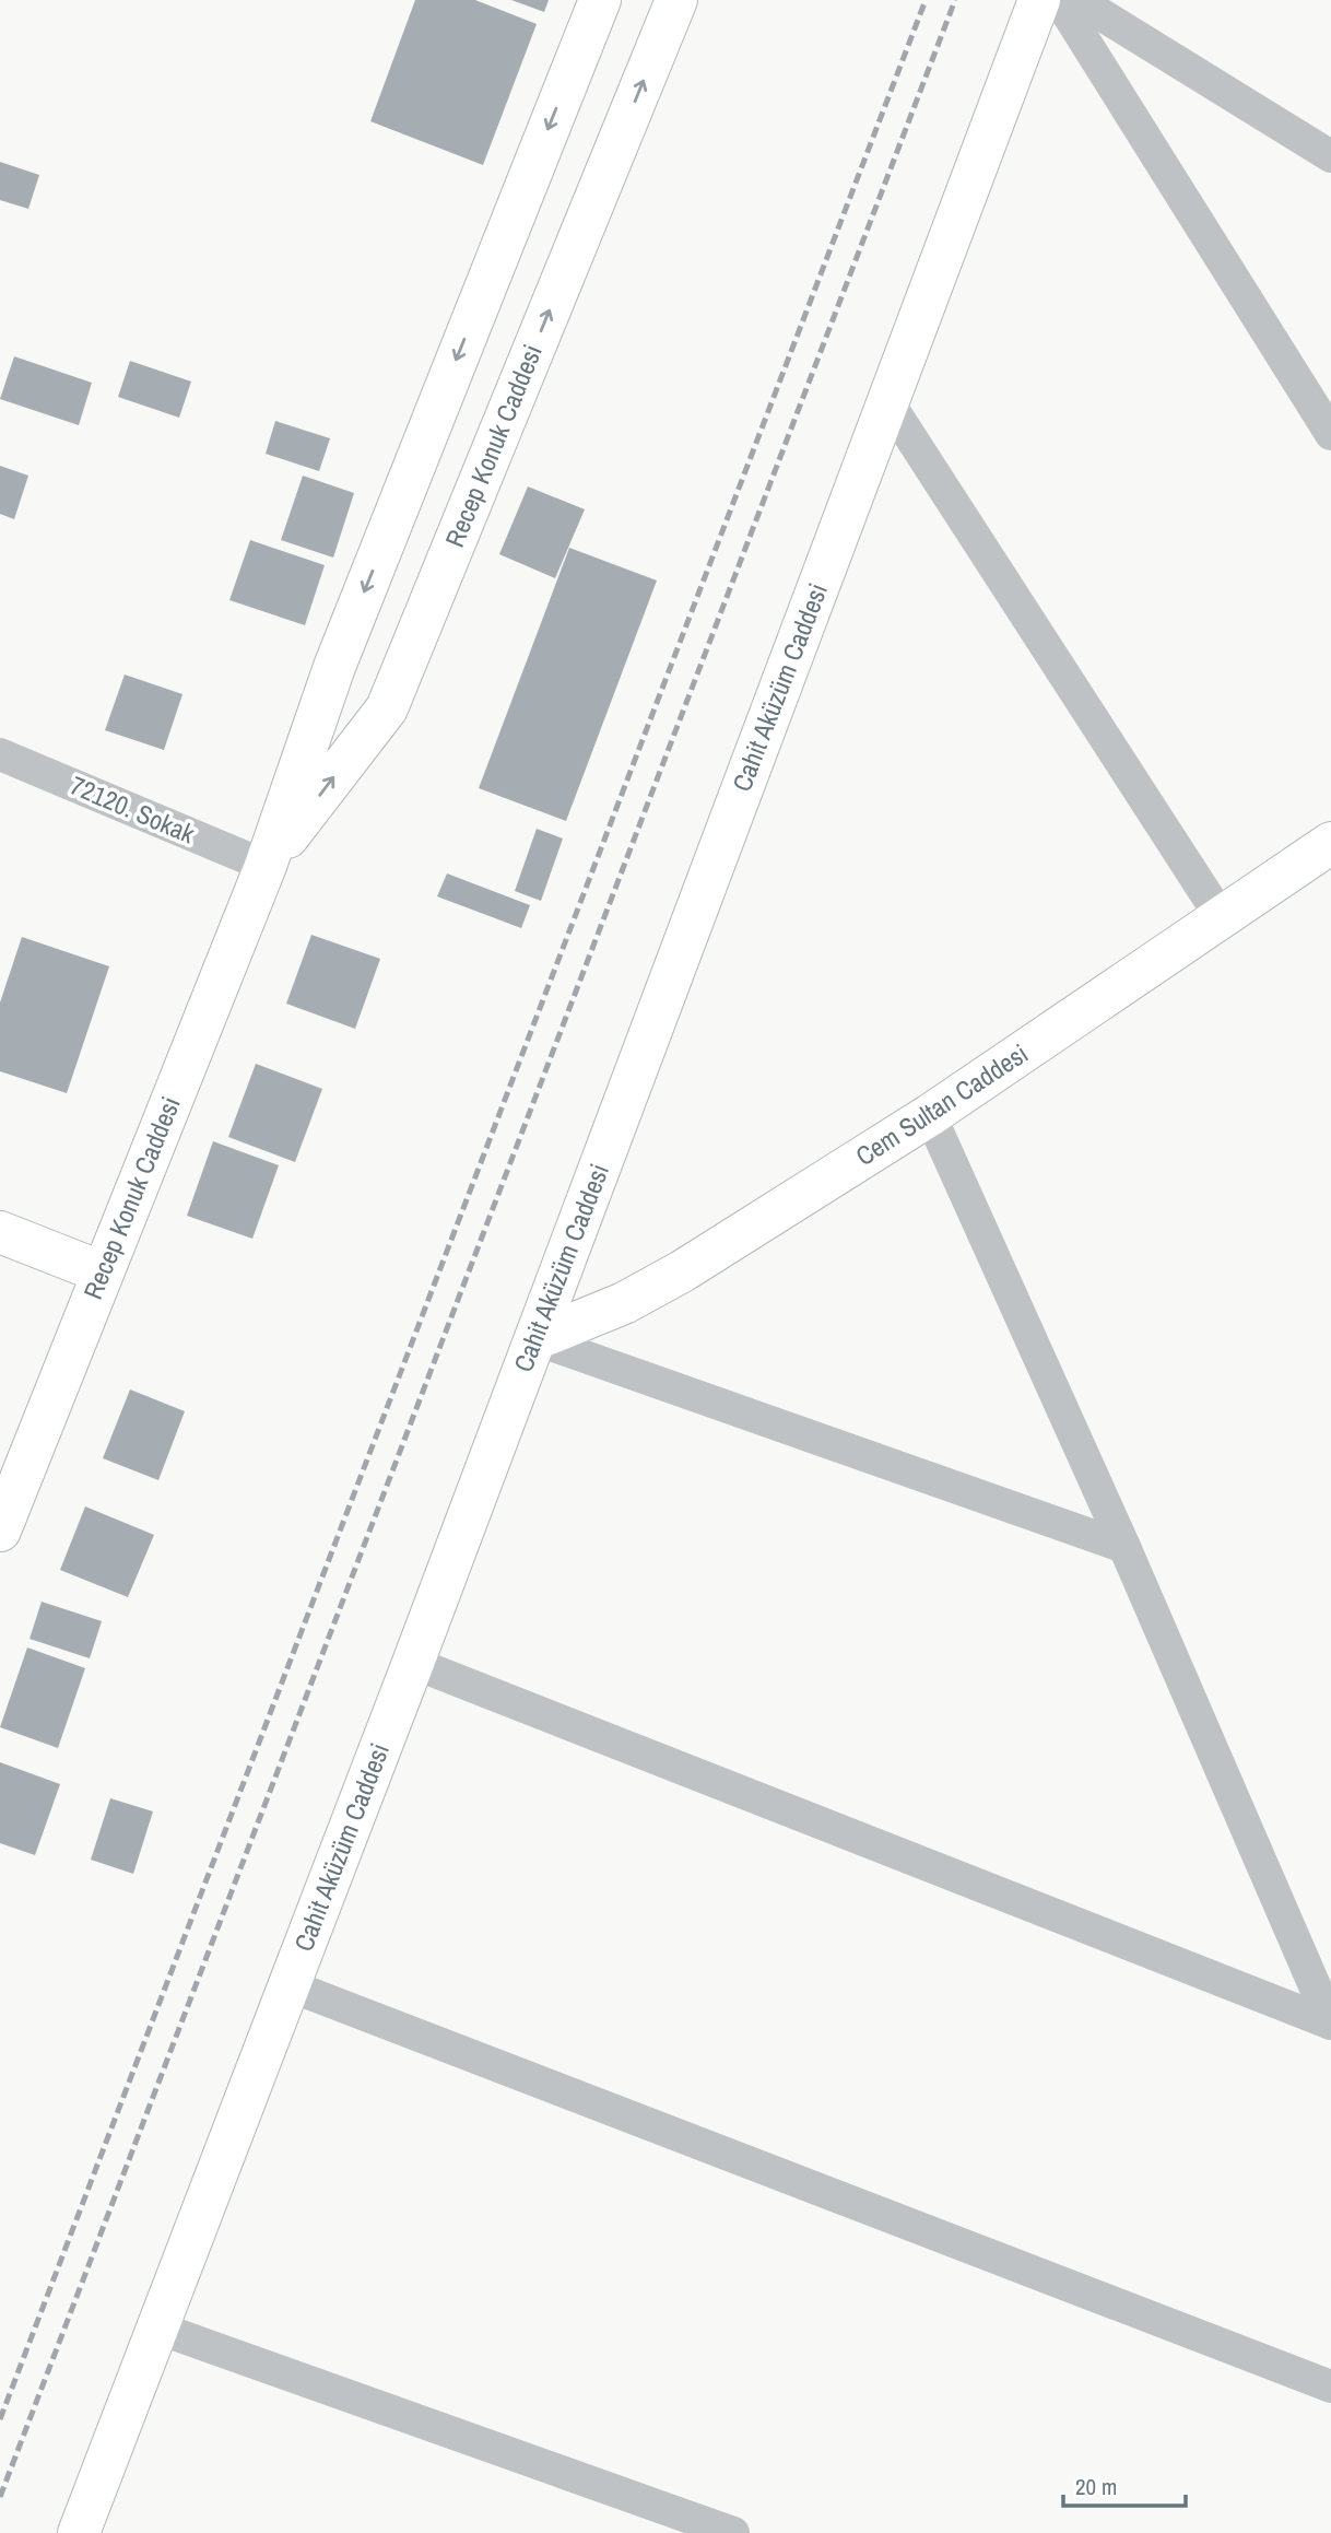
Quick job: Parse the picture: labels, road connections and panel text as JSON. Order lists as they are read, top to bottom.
{
  "streets": {
    "street": [
      "Recep Konuk Caddesi",
      "Cahit Aküzüm Caddesi",
      "72120. Sokak",
      "Cem Sultan Caddesi"
    ]
  },
  "crossings": [
    ["Recep Konuk Caddesi", "72120. Sokak"],
    ["Cahit Aküzüm Caddesi", "Cem Sultan Caddesi"]
  ],
  "scale_bar": "20 m"
}
